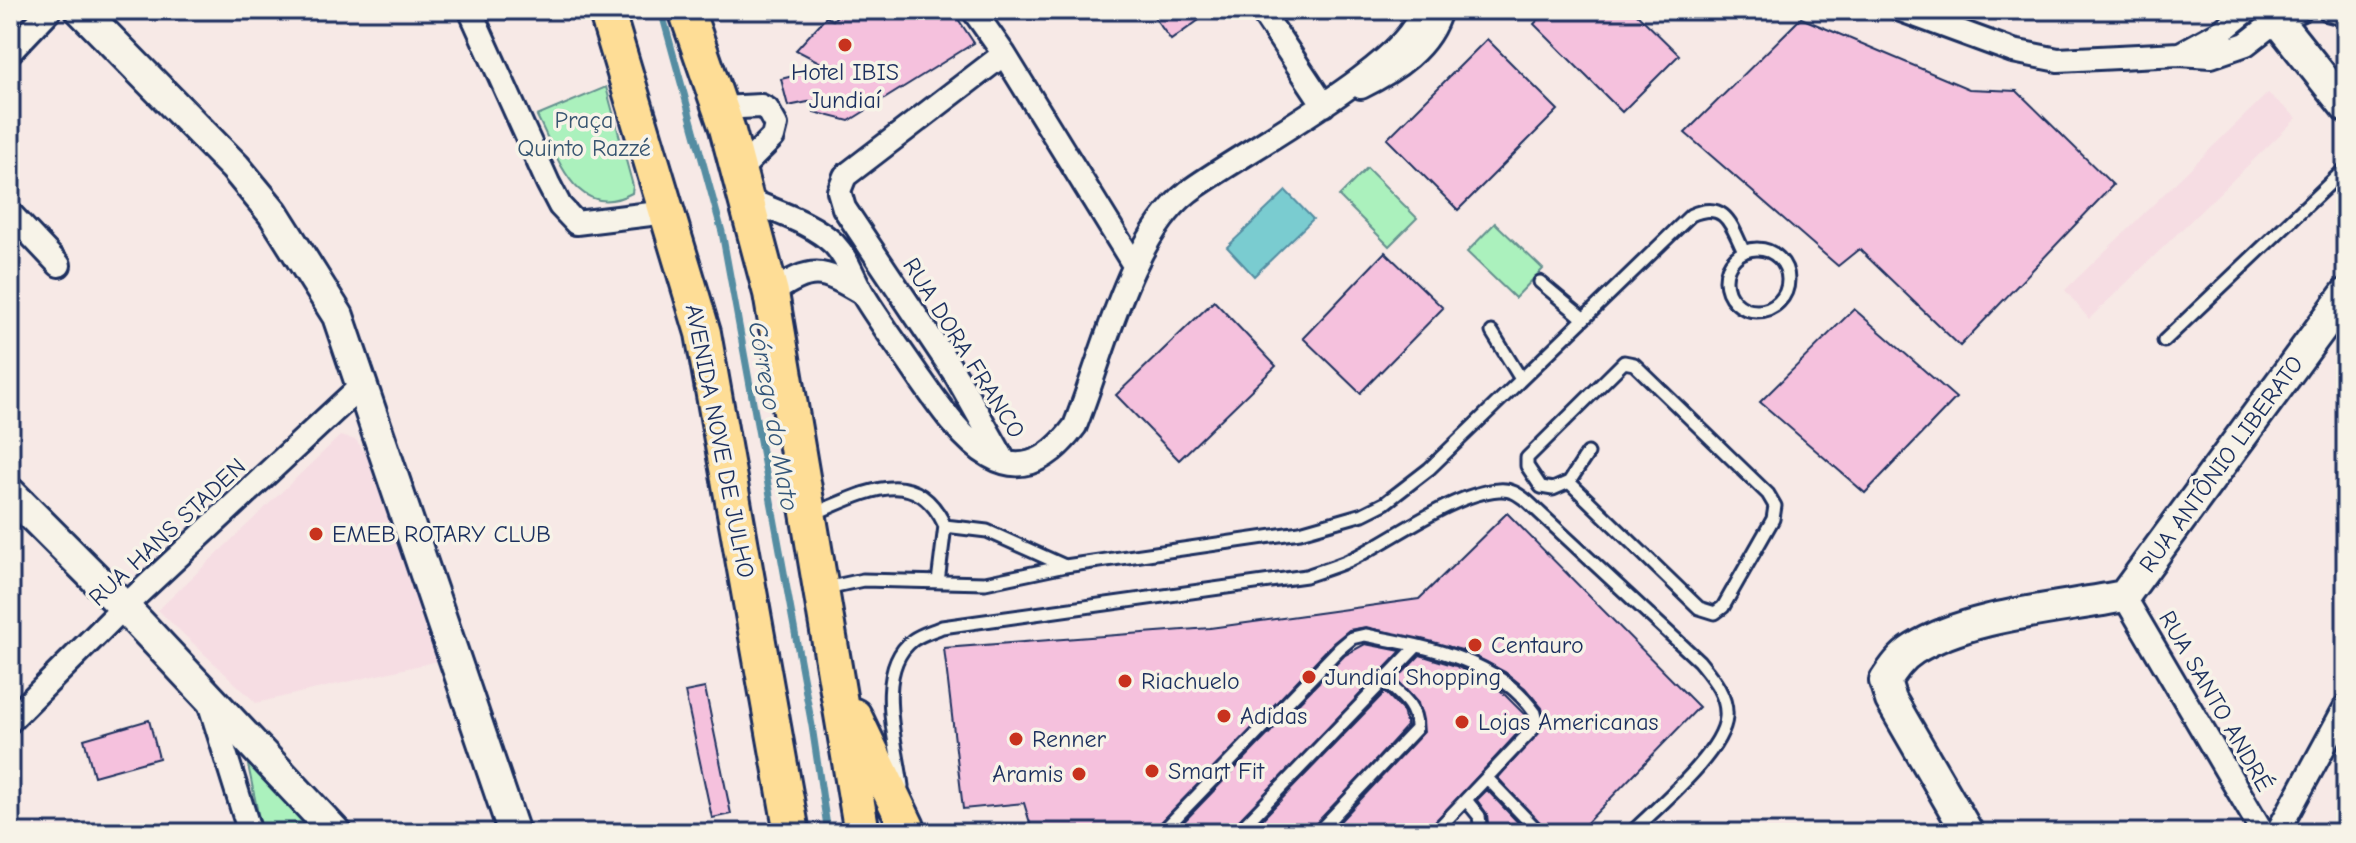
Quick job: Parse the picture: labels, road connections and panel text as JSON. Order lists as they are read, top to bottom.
{
  "streets": {
    "main road": ["AVENIDA NOVE DE JULHO"],
    "street": [
      "RUA DORA FRANCO",
      "RUA ANTÔNIO LIBERATO",
      "RUA HANS STADEN",
      "RUA SANTO ANDRÉ"
    ]
  },
  "crossings": [
    ["RUA ANTÔNIO LIBERATO", "RUA SANTO ANDRÉ"]
  ],
  "water": ["Córrego do Mato"],
  "parks": ["Praça Quinto Razzé"],
  "places": [
    "Hotel IBIS Jundiaí",
    "EMEB ROTARY CLUB",
    "Centauro",
    "Jundiaí Shopping",
    "Riachuelo",
    "Adidas",
    "Lojas Americanas",
    "Renner",
    "Smart Fit",
    "Aramis"
  ]
}
